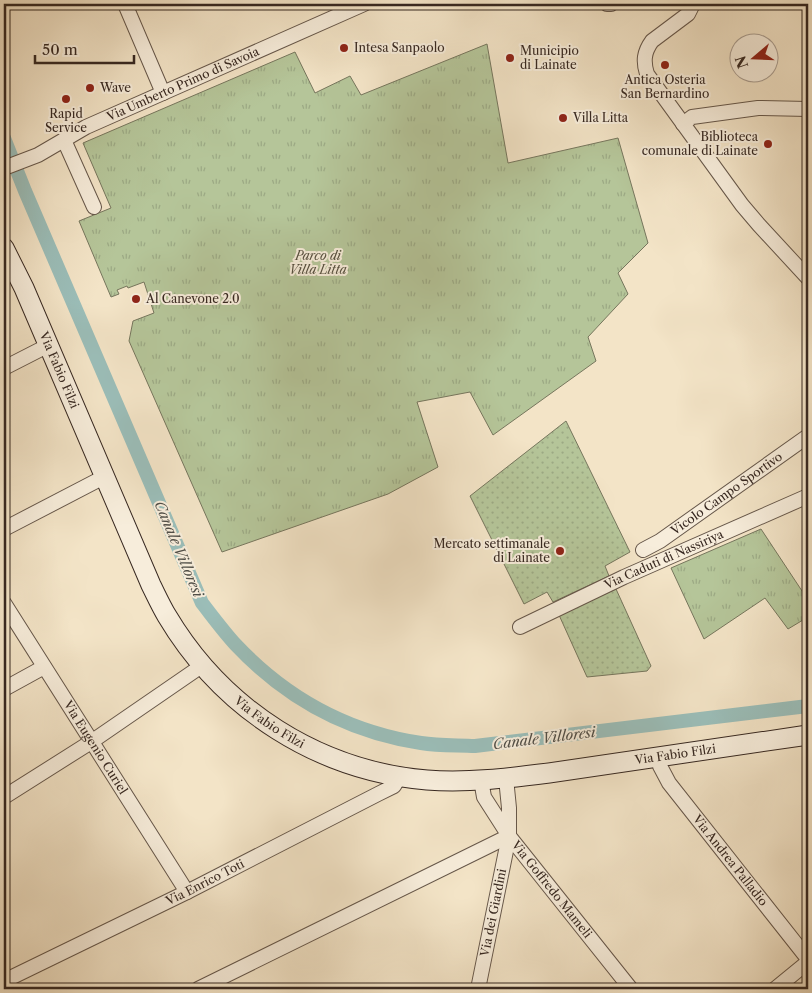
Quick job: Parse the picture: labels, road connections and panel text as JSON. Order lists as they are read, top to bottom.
{
  "streets": {
    "street": [
      "Via Umberto Primo di Savoia",
      "Via Fabio Filzi",
      "Vicolo Campo Sportivo",
      "Via Caduti di Nassiriya",
      "Via Eugenio Curiel",
      "Via Andrea Palladio",
      "Via Enrico Toti",
      "Via Goffredo Mameli",
      "Via dei Giardini"
    ]
  },
  "crossings": [
    ["Via Fabio Filzi", "Via Andrea Palladio"],
    ["Via Fabio Filzi", "Via Enrico Toti"],
    ["Via Fabio Filzi", "Via Goffredo Mameli"],
    ["Via Eugenio Curiel", "Via Enrico Toti"],
    ["Via Goffredo Mameli", "Via dei Giardini"]
  ],
  "water": ["Canale Villoresi"],
  "parks": ["Parco di Villa Litta"],
  "places": [
    "Intesa Sanpaolo",
    "Municipio di Lainate",
    "Antica Osteria San Bernardino",
    "Wave",
    "Rapid Service",
    "Villa Litta",
    "Biblioteca comunale di Lainate",
    "Al Canevone 2.0",
    "Mercato settimanale di Lainate"
  ],
  "scale_bar": "50 m",
  "north": "left"
}
